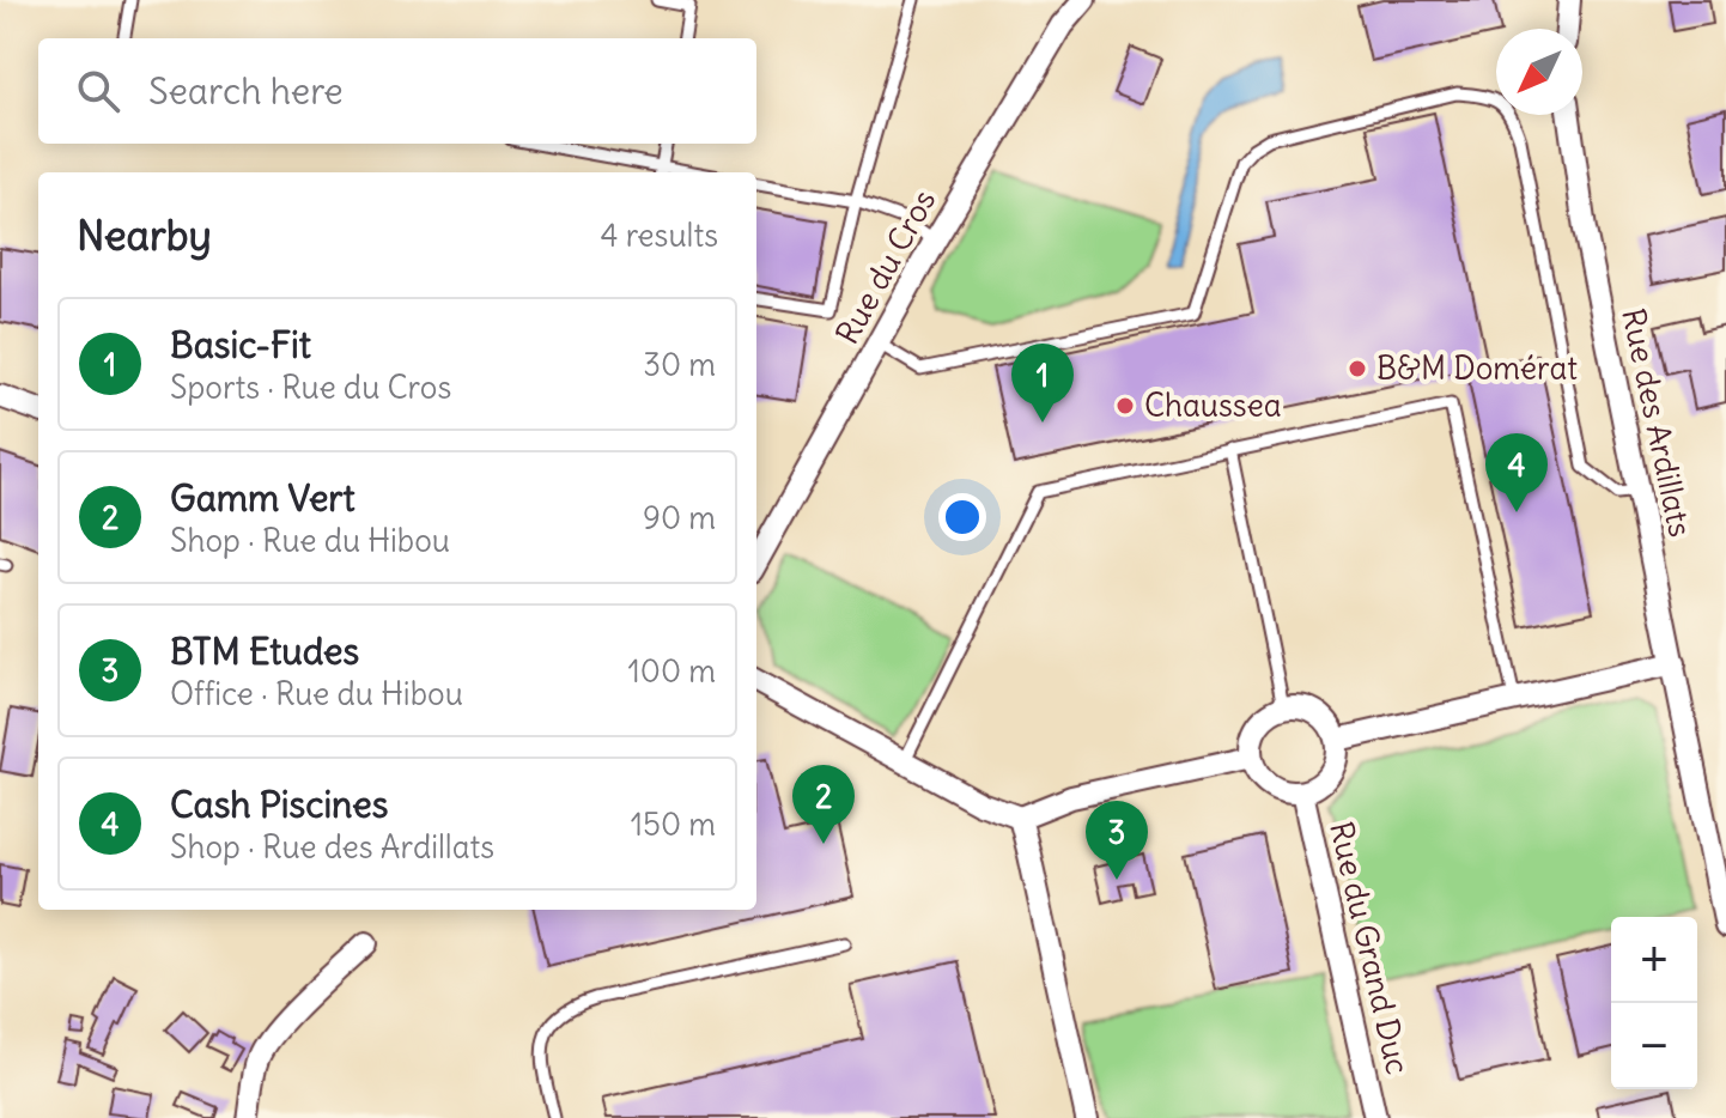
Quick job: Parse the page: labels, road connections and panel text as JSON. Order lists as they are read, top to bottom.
{
  "streets": {
    "street": ["Rue du Cros", "Rue des Ardillats", "Rue du Grand Duc"]
  },
  "places": ["B&M Domérat", "Chaussea"],
  "north": "bottom left",
  "page": {
    "search": "Search here",
    "heading": ["Nearby", "4 results"],
    "list": [
      {
        "mark": "1",
        "name": "Basic-Fit",
        "note": "Sports · Rue du Cros",
        "value": "30 m"
      },
      {
        "mark": "2",
        "name": "Gamm Vert",
        "note": "Shop · Rue du Hibou",
        "value": "90 m"
      },
      {
        "mark": "3",
        "name": "BTM Etudes",
        "note": "Office · Rue du Hibou",
        "value": "100 m"
      },
      {
        "mark": "4",
        "name": "Cash Piscines",
        "note": "Shop · Rue des Ardillats",
        "value": "150 m"
      }
    ],
    "pins": [
      "1",
      "4",
      "2",
      "3"
    ],
    "map_buttons": ["+", "−"]
  }
}
